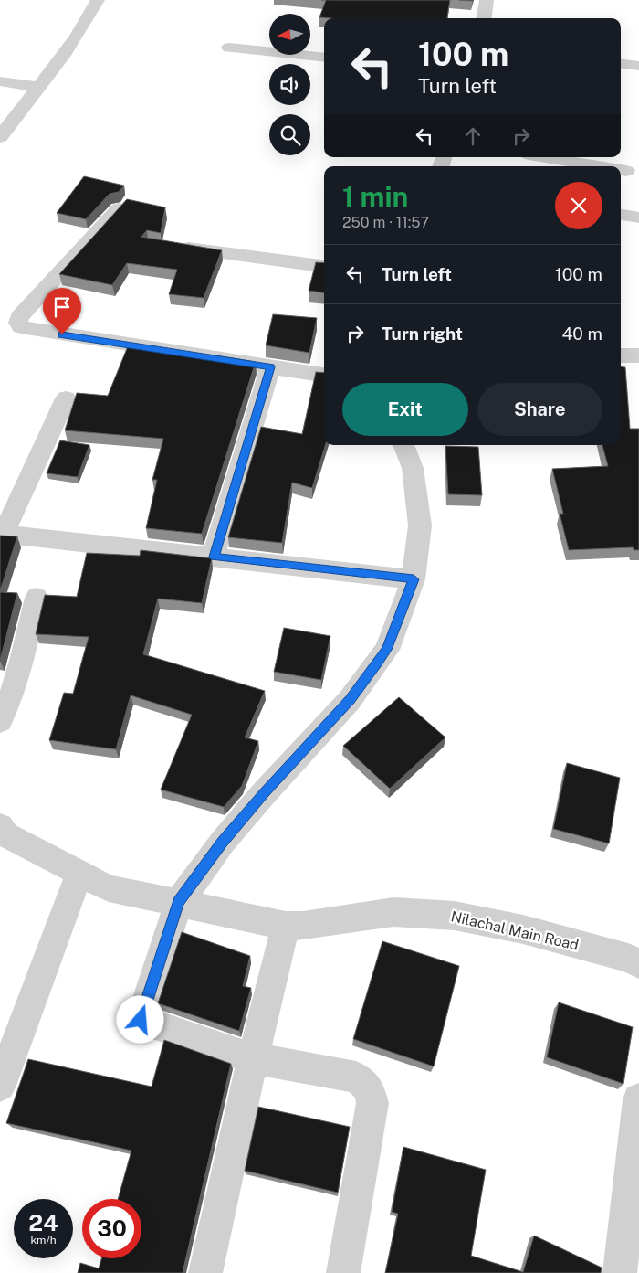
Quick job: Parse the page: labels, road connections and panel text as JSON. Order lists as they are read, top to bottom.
{
  "streets": {
    "street": ["Nilachal Main Road"]
  },
  "north": "left",
  "page": {
    "turn": ["100 m", "Turn left"],
    "heading": ["1 min", "250 m · 11:57"],
    "list": [
      {
        "name": "Turn left",
        "value": "100 m"
      },
      {
        "name": "Turn right",
        "value": "40 m"
      }
    ],
    "buttons": ["Exit", "Share"],
    "speed": "24 km/h",
    "limit": "30"
  }
}
